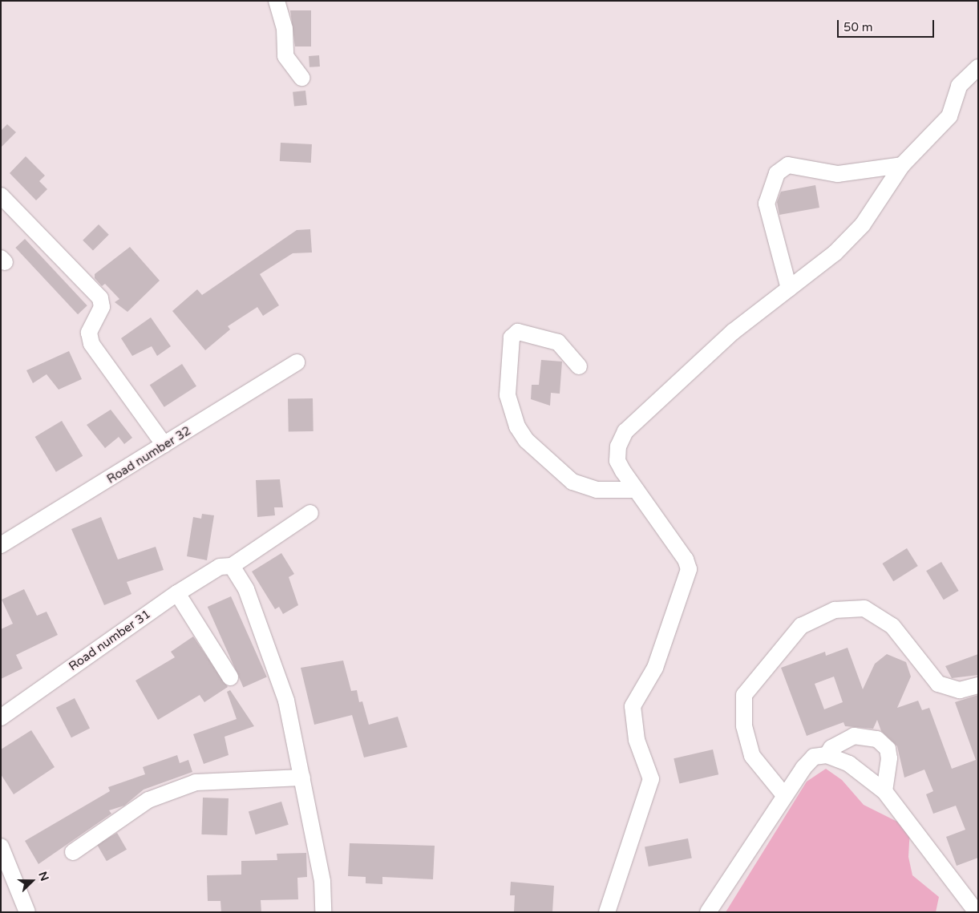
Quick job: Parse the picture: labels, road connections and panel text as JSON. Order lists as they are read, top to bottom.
{
  "streets": {
    "street": ["Road number 32", "Road number 31"]
  },
  "scale_bar": "50 m",
  "north": "right"
}
